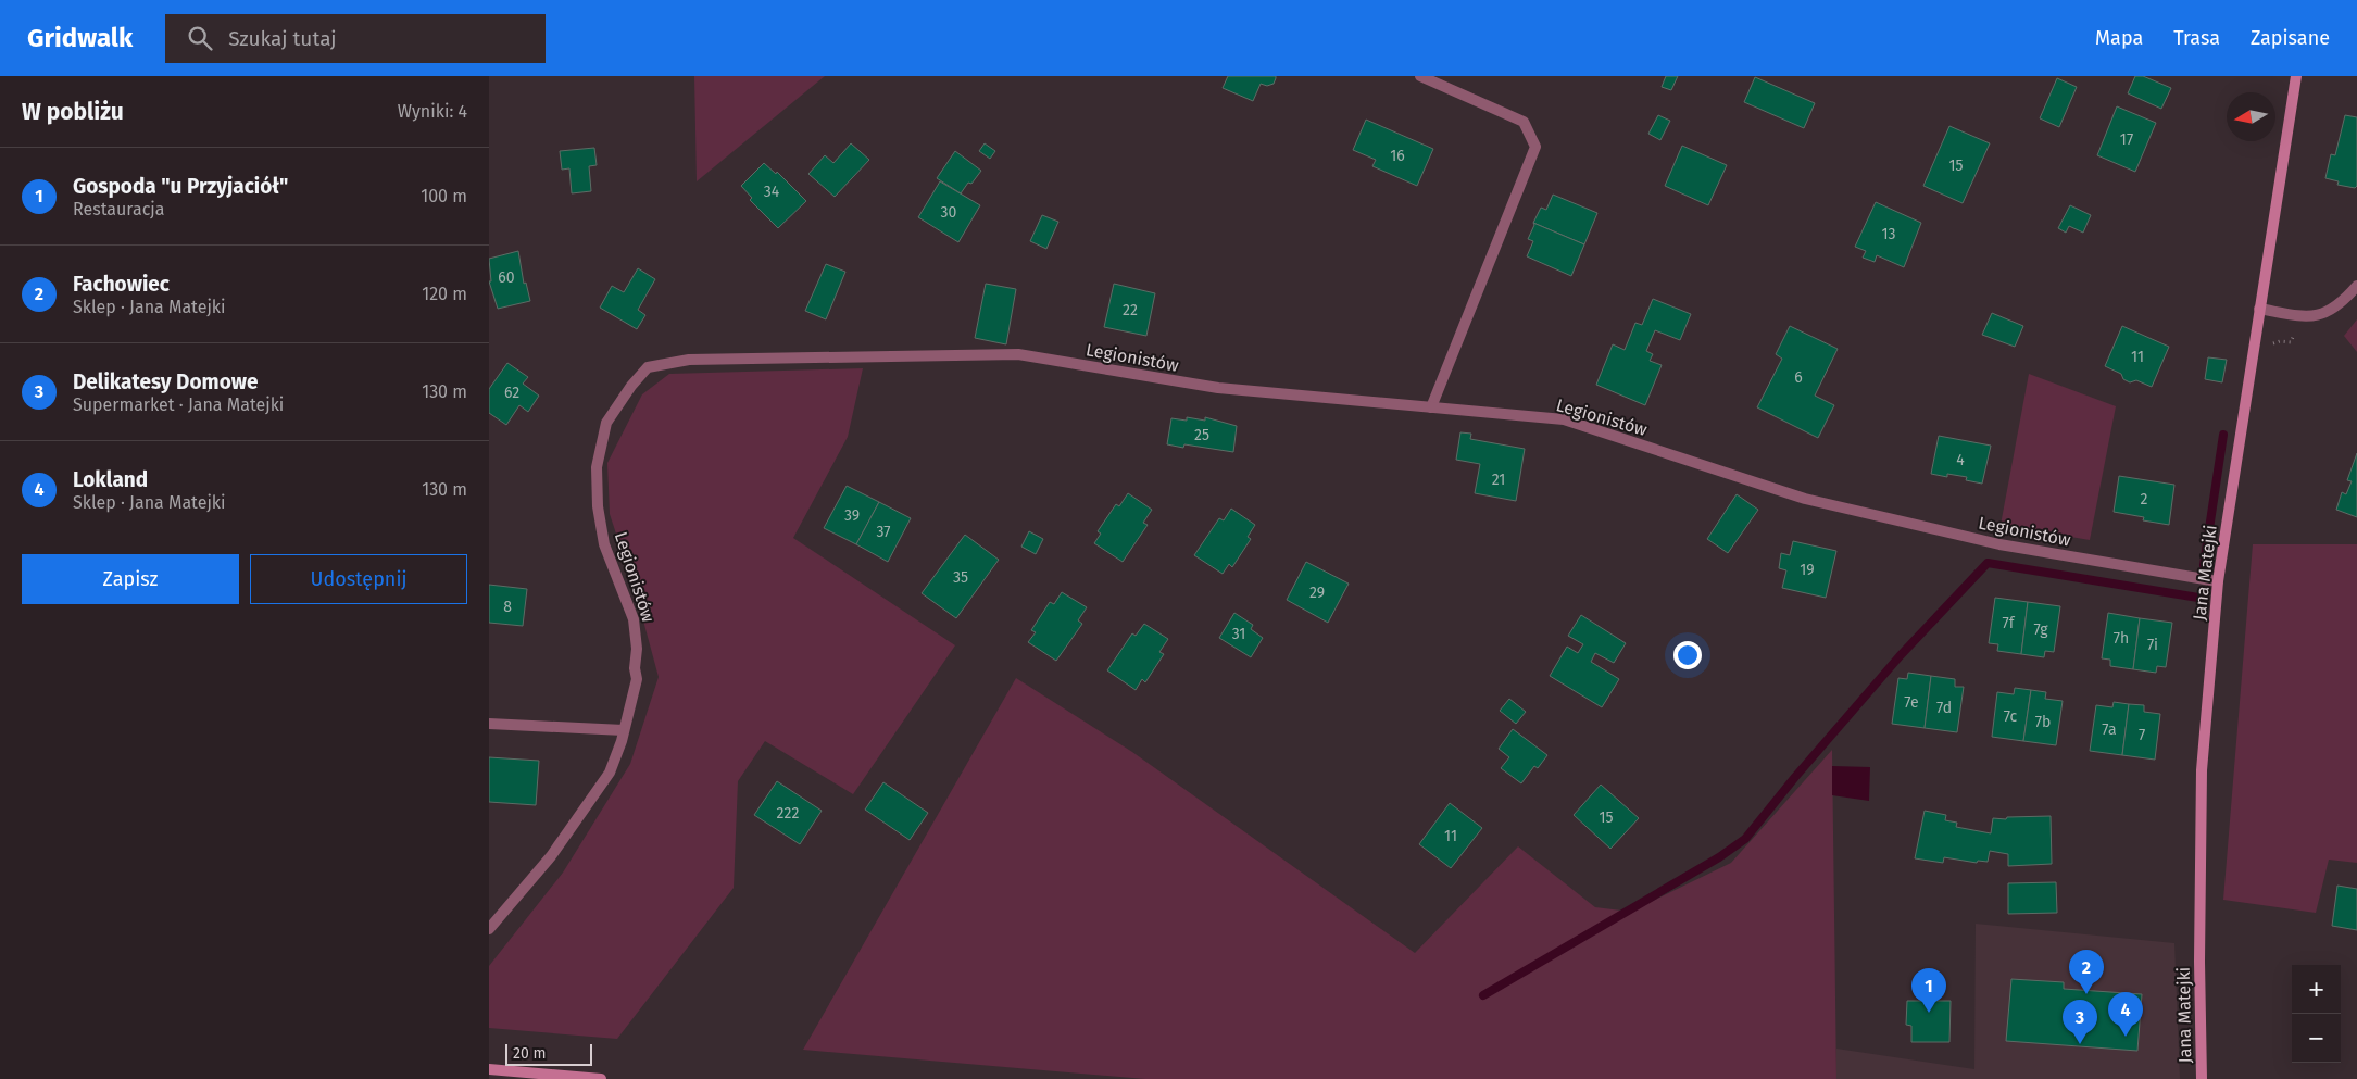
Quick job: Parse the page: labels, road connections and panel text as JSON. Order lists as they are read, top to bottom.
{
  "streets": {
    "street": ["Legionistów", "Jana Matejki"]
  },
  "crossings": [
    ["Legionistów", "Jana Matejki"]
  ],
  "house_numbers": [
    "17",
    "16",
    "15",
    "34",
    "30",
    "13",
    "60",
    "22",
    "11",
    "6",
    "62",
    "25",
    "4",
    "21",
    "2",
    "39",
    "37",
    "19",
    "35",
    "29",
    "8",
    "7f",
    "7g",
    "31",
    "7h",
    "7i",
    "7e",
    "7d",
    "7c",
    "7b",
    "7a",
    "7",
    "222",
    "15",
    "11"
  ],
  "scale_bar": "20 m",
  "north": "left",
  "page": {
    "header": "Gridwalk",
    "search": "Szukaj tutaj",
    "nav": ["Mapa", "Trasa", "Zapisane"],
    "heading": ["W pobliżu", "Wyniki: 4"],
    "list": [
      {
        "mark": "1",
        "name": "Gospoda \"u Przyjaciół\"",
        "note": "Restauracja",
        "value": "100 m"
      },
      {
        "mark": "2",
        "name": "Fachowiec",
        "note": "Sklep · Jana Matejki",
        "value": "120 m"
      },
      {
        "mark": "3",
        "name": "Delikatesy Domowe",
        "note": "Supermarket · Jana Matejki",
        "value": "130 m"
      },
      {
        "mark": "4",
        "name": "Lokland",
        "note": "Sklep · Jana Matejki",
        "value": "130 m"
      }
    ],
    "buttons": ["Zapisz", "Udostępnij"],
    "pins": [
      "2",
      "1",
      "4",
      "3"
    ],
    "map_buttons": ["+", "−"],
    "scale": "20 m"
  }
}
